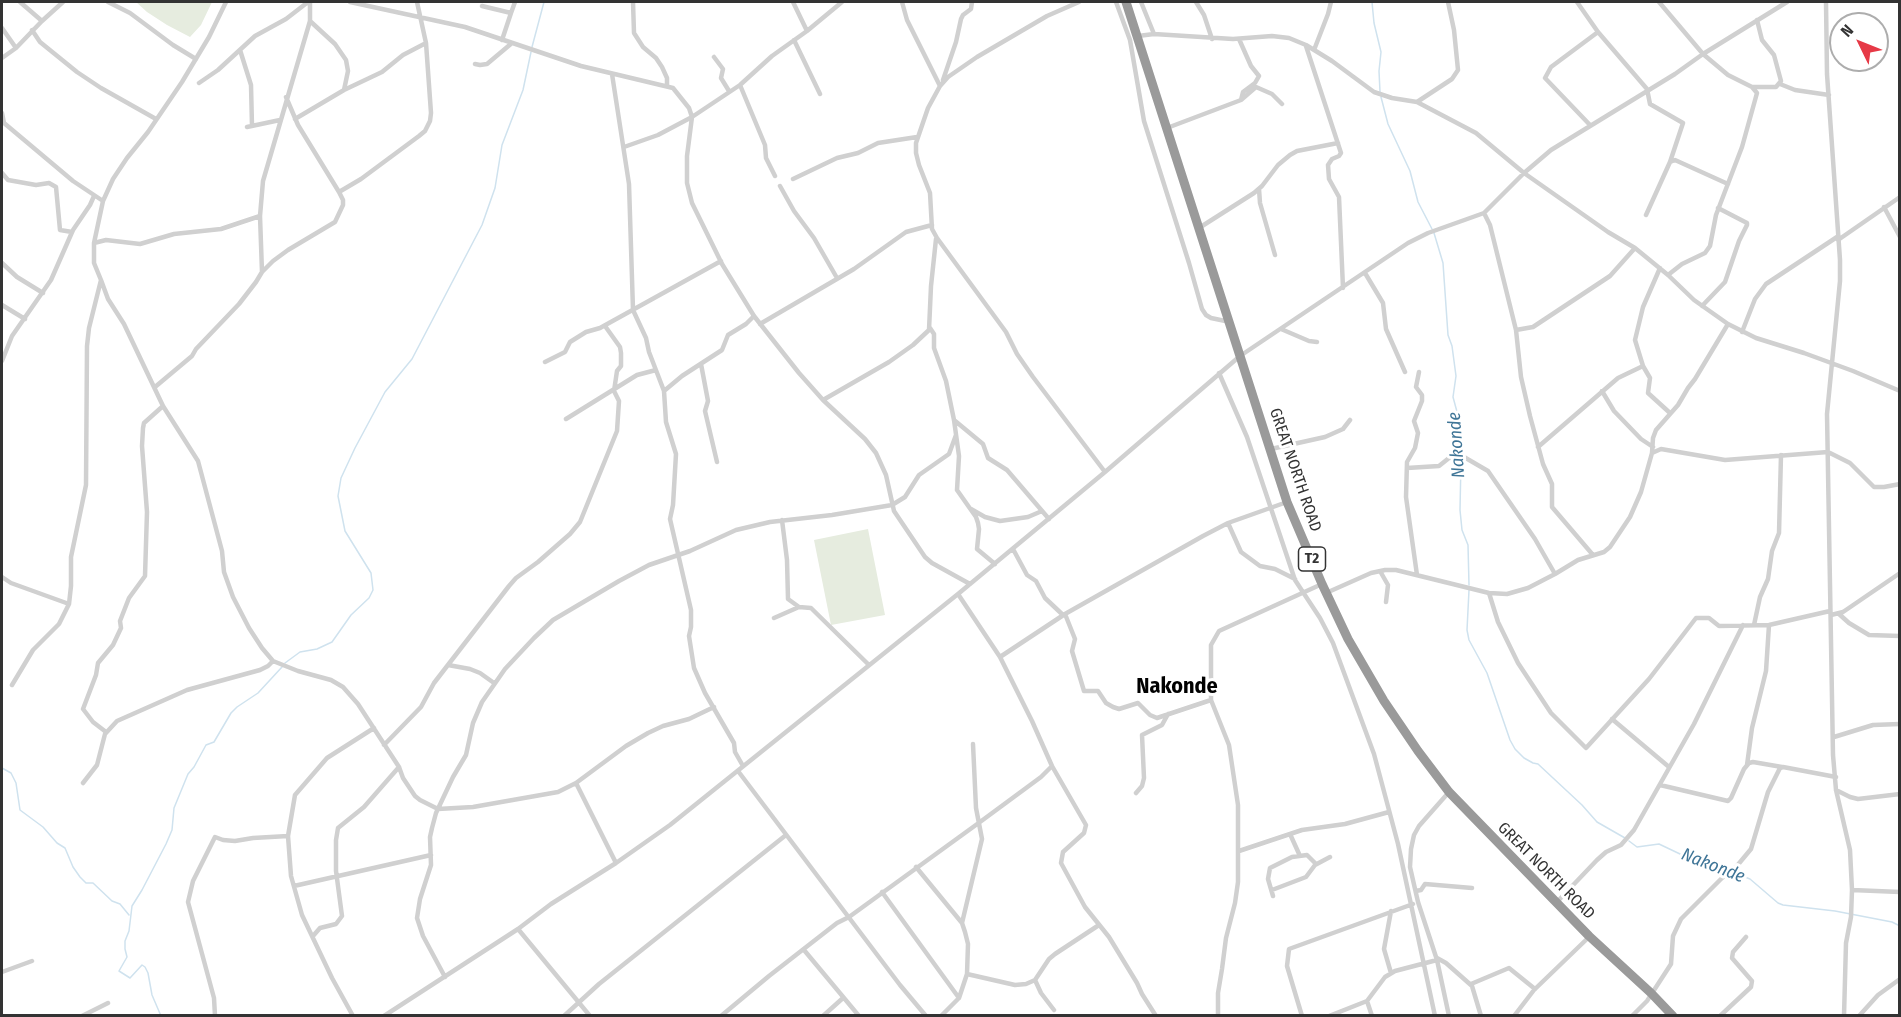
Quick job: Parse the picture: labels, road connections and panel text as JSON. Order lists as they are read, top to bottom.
{
  "streets": {
    "highway": ["GREAT NORTH ROAD", "T2"]
  },
  "districts": ["Nakonde"],
  "water": ["Nakonde"],
  "north": "top left"
}
